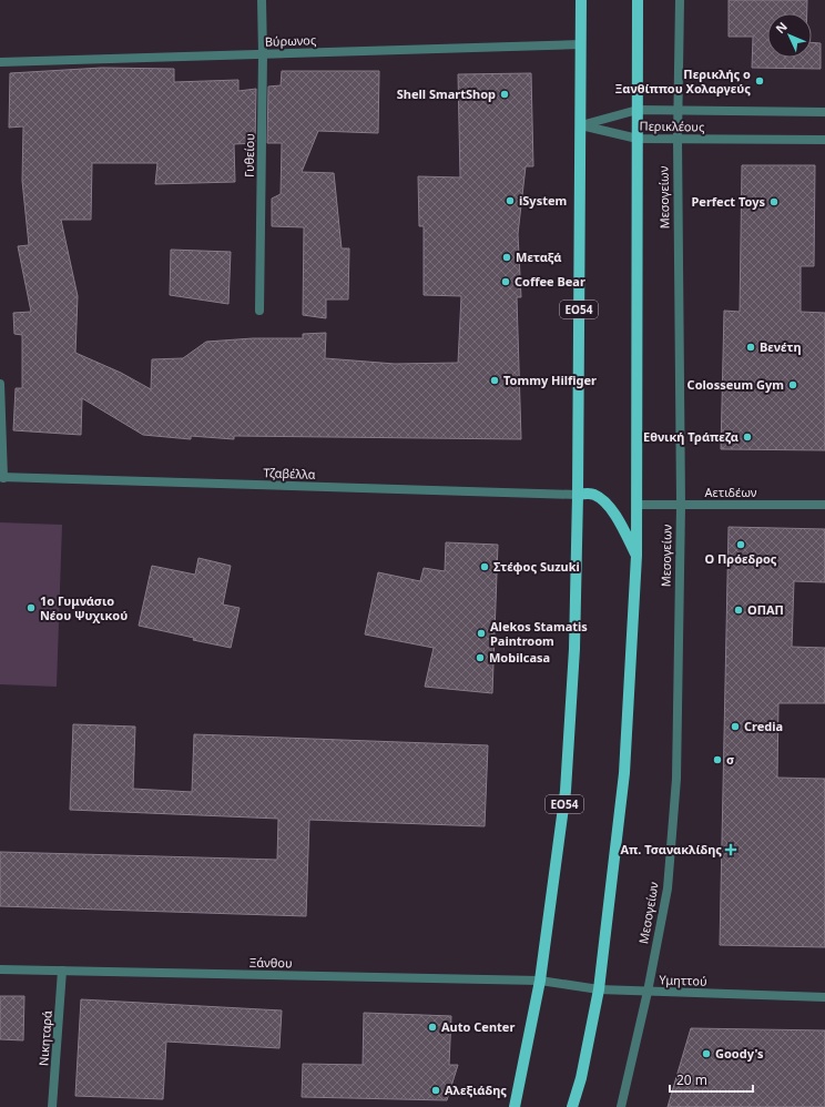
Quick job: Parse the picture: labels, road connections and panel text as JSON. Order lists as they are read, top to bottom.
{
  "streets": {
    "main road": ["ΕΟ54"],
    "street": [
      "Βύρωνος",
      "Περικλέους",
      "Γυθείου",
      "Μεσογείων",
      "Τζαβέλλα",
      "Αετιδέων",
      "Ξάνθου",
      "Υμηττού",
      "Νικηταρά"
    ]
  },
  "crossings": [
    ["Βύρωνος", "Γυθείου"],
    ["Βύρωνος", "ΕΟ54"],
    ["Περικλέους", "Μεσογείων"],
    ["Περικλέους", "ΕΟ54"],
    ["Μεσογείων", "Αετιδέων"],
    ["Μεσογείων", "Υμηττού"],
    ["ΕΟ54", "Τζαβέλλα"],
    ["ΕΟ54", "Ξάνθου"],
    ["ΕΟ54", "Υμηττού"],
    ["Ξάνθου", "Υμηττού"],
    ["Ξάνθου", "Νικηταρά"]
  ],
  "places": {
    "other": [
      "Περικλής ο Ξανθίππου Χολαργεύς",
      "Shell SmartShop",
      "iSystem",
      "Perfect Toys",
      "Μεταξά",
      "Coffee Bear",
      "Βενέτη",
      "Tommy Hilfiger",
      "Colosseum Gym",
      "Εθνική Τράπεζα",
      "Ο Πρόεδρος",
      "Στέφος Suzuki",
      "1ο Γυμνάσιο Νέου Ψυχικού",
      "ΟΠΑΠ",
      "Alekos Stamatis Paintroom",
      "Mobilcasa",
      "Credia",
      "σ",
      "Auto Center",
      "Goody's",
      "Αλεξιάδης"
    ],
    "health": ["Απ. Τσανακλίδης"]
  },
  "scale_bar": "20 m",
  "north": "top left"
}
